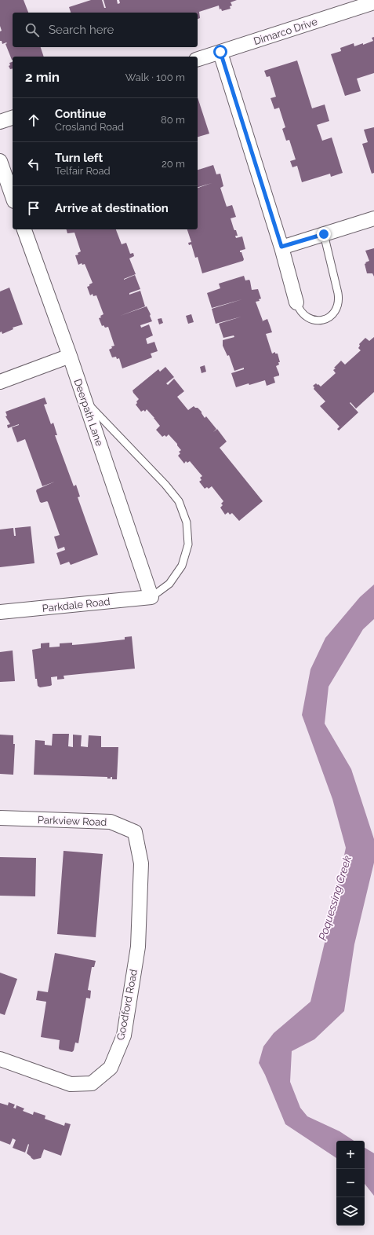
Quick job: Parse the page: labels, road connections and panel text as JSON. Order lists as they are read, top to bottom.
{
  "streets": {
    "street": [
      "Dimarco Drive",
      "Deerpath Lane",
      "Parkdale Road",
      "Parkview Road",
      "Goodford Road"
    ]
  },
  "crossings": [
    ["Deerpath Lane", "Parkdale Road"],
    ["Parkview Road", "Goodford Road"]
  ],
  "water": ["Poquessing Creek"],
  "page": {
    "search": "Search here",
    "heading": ["2 min", "Walk · 100 m"],
    "list": [
      ["Continue", "Crosland Road", "80 m"],
      ["Turn left", "Telfair Road", "20 m"],
      "Arrive at destination"
    ],
    "map_buttons": ["+", "−"]
  }
}
